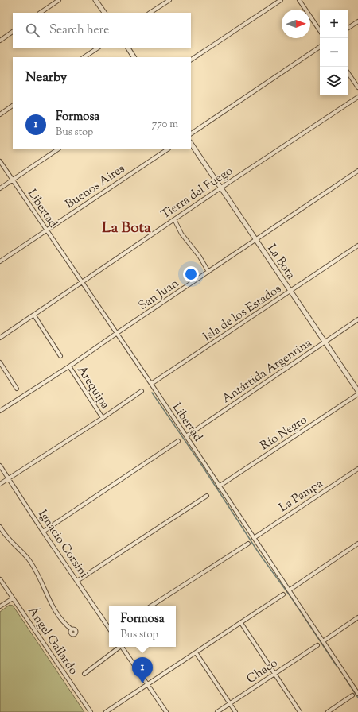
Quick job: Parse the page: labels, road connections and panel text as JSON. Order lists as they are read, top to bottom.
{
  "streets": {
    "street": [
      "Buenos Aires",
      "Tierra del Fuego",
      "Libertad",
      "La Bota",
      "San Juan",
      "Isla de los Estados",
      "Antártida Argentina",
      "Arequipa",
      "Río Negro",
      "La Pampa",
      "Ignacio Corsini",
      "Ángel Gallardo",
      "Chaco"
    ]
  },
  "crossings": [
    ["Buenos Aires", "Libertad"],
    ["Tierra del Fuego", "Libertad"],
    ["Tierra del Fuego", "La Bota"],
    ["Libertad", "San Juan"],
    ["Libertad", "Isla de los Estados"],
    ["Libertad", "Antártida Argentina"],
    ["Libertad", "Río Negro"],
    ["Libertad", "La Pampa"],
    ["La Bota", "San Juan"],
    ["La Bota", "Isla de los Estados"],
    ["La Bota", "Antártida Argentina"],
    ["San Juan", "Arequipa"]
  ],
  "districts": ["La Bota"],
  "north": "right",
  "page": {
    "map_buttons": ["+", "−"],
    "search": "Search here",
    "heading": "Nearby",
    "list": [
      {
        "mark": "1",
        "name": "Formosa",
        "note": "Bus stop",
        "value": "770 m"
      }
    ],
    "popup": ["Formosa", "Bus stop"],
    "pins": "1"
  }
}
